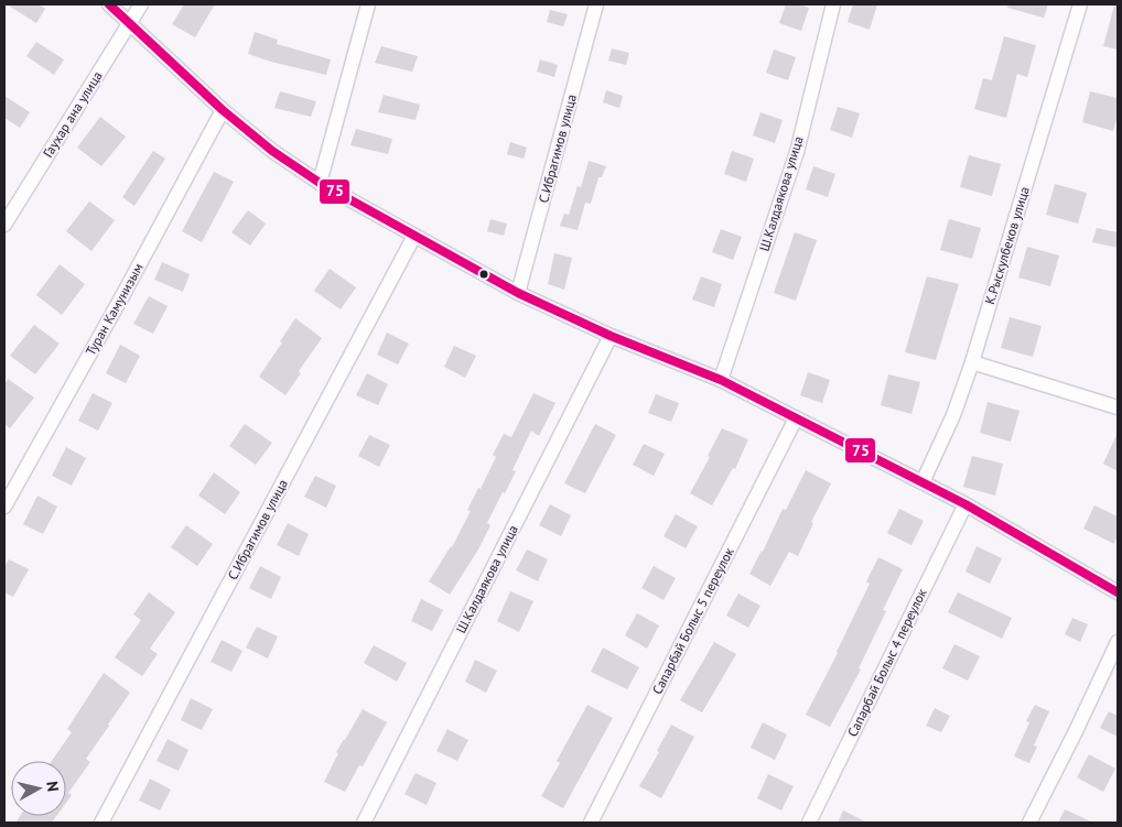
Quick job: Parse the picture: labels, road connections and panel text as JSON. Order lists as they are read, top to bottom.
{
  "streets": {
    "street": [
      "Гаухар ана улица",
      "С.Ибрагимов улица",
      "Ш.Калдаякова улица",
      "К.Рыскулбеков улица",
      "Туран Камунизым",
      "Сапарбай Болыс 5 переулок",
      "Сапарбай Болыс 4 переулок"
    ]
  },
  "lines": ["transit line 75"],
  "north": "right"
}
